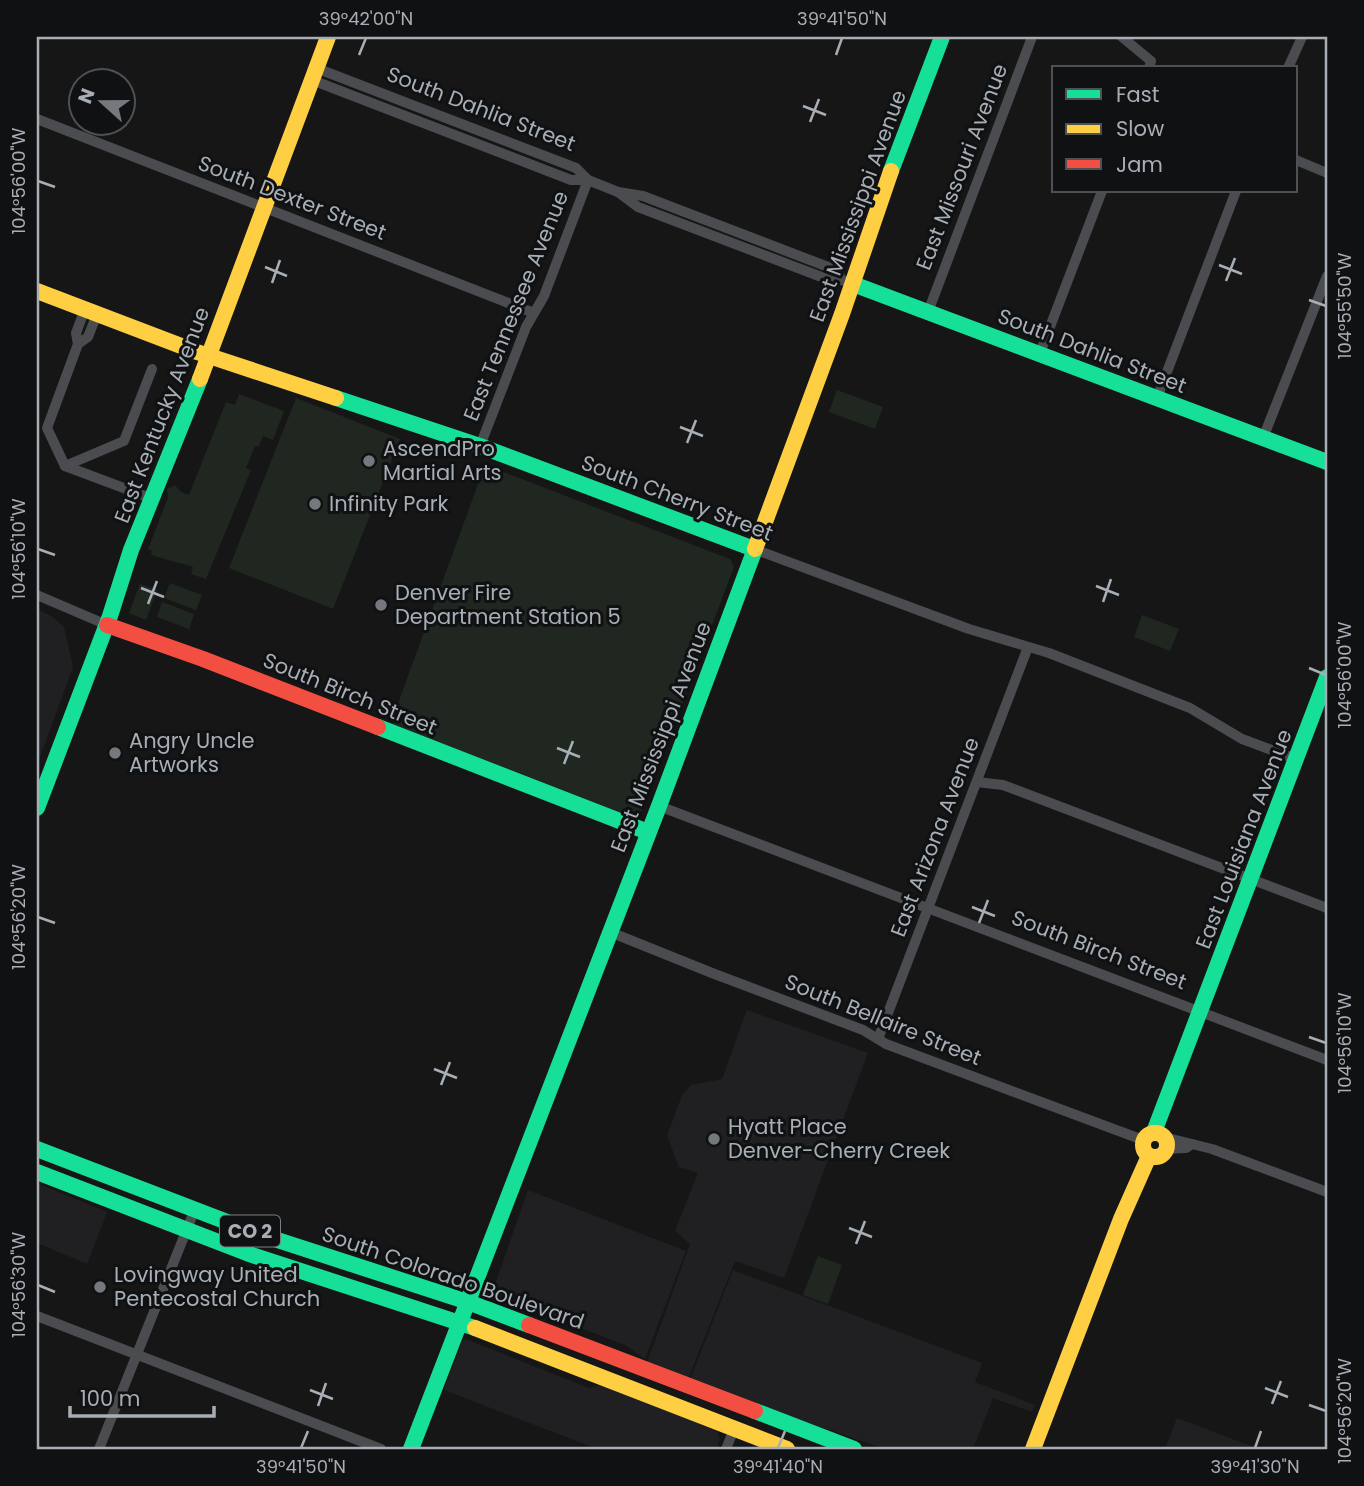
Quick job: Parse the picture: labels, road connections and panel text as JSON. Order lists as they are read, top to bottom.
{
  "streets": {
    "street": [
      "South Dahlia Street",
      "East Missouri Avenue",
      "South Dexter Street",
      "East Mississippi Avenue",
      "East Tennessee Avenue",
      "East Kentucky Avenue",
      "South Cherry Street",
      "South Birch Street",
      "East Arizona Avenue",
      "East Louisiana Avenue",
      "South Bellaire Street",
      "CO 2",
      "South Colorado Boulevard"
    ]
  },
  "crossings": [
    ["South Dahlia Street", "East Missouri Avenue"],
    ["South Dahlia Street", "East Mississippi Avenue"],
    ["South Dahlia Street", "East Tennessee Avenue"],
    ["South Dahlia Street", "East Kentucky Avenue"],
    ["South Dexter Street", "East Tennessee Avenue"],
    ["South Dexter Street", "East Kentucky Avenue"],
    ["East Mississippi Avenue", "South Cherry Street"],
    ["East Mississippi Avenue", "South Birch Street"],
    ["East Mississippi Avenue", "South Bellaire Street"],
    ["East Mississippi Avenue", "South Colorado Boulevard"],
    ["East Tennessee Avenue", "South Cherry Street"],
    ["East Kentucky Avenue", "South Cherry Street"],
    ["East Kentucky Avenue", "South Birch Street"],
    ["South Cherry Street", "East Arizona Avenue"],
    ["South Cherry Street", "East Louisiana Avenue"],
    ["South Birch Street", "East Arizona Avenue"],
    ["South Birch Street", "East Louisiana Avenue"],
    ["East Arizona Avenue", "South Bellaire Street"],
    ["East Louisiana Avenue", "South Bellaire Street"]
  ],
  "places": [
    "AscendPro Martial Arts",
    "Infinity Park",
    "Denver Fire Department Station 5",
    "Angry Uncle Artworks",
    "Hyatt Place Denver-Cherry Creek",
    "Lovingway United Pentecostal Church"
  ],
  "legend": ["Fast", "Slow", "Jam"],
  "scale_bar": "100 m",
  "north": "left",
  "coordinates": [
    "39°42'00\"N",
    "39°41'50\"N",
    "104°56'00\"W",
    "104°55'50\"W",
    "104°56'10\"W",
    "104°56'20\"W",
    "104°56'30\"W",
    "39°41'40\"N",
    "39°41'30\"N"
  ]
}
